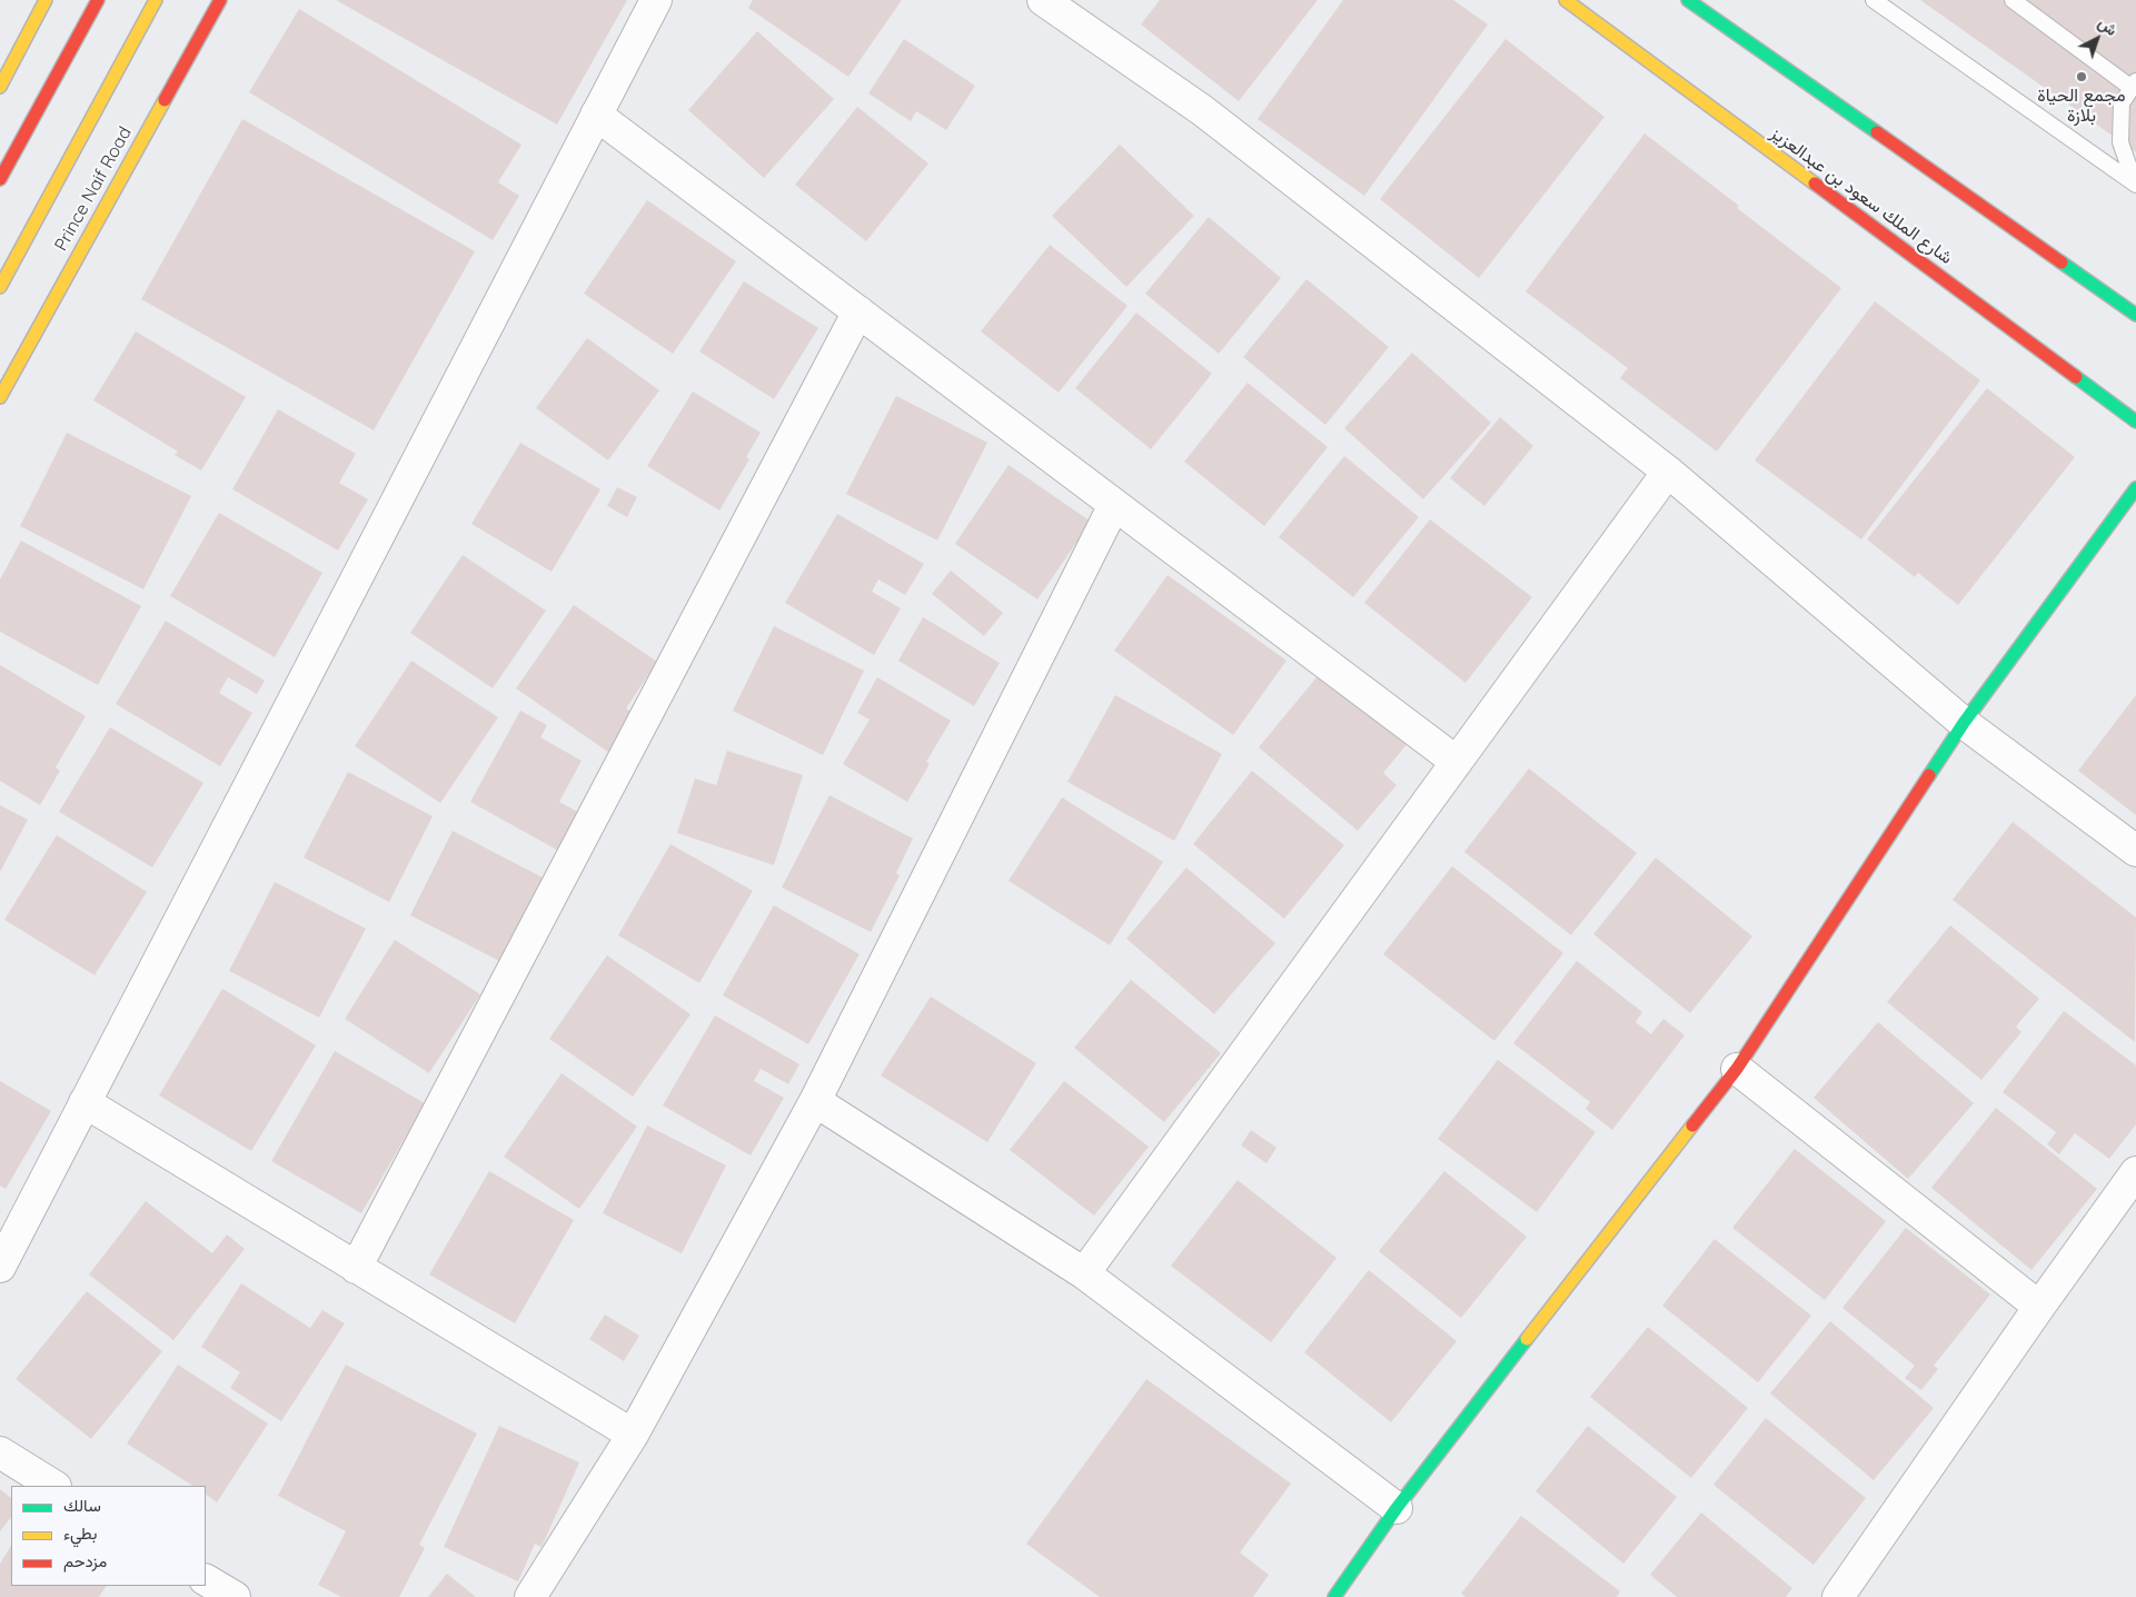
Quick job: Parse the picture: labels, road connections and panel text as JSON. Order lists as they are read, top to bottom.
{
  "streets": {
    "main road": ["Prince Naif Road", "شارع الملك سعود بن عبدالعزيز"]
  },
  "places": ["مجمع الحياة بلازة"],
  "legend": ["سالك", "بطيء", "مزدحم"],
  "north": "top right"
}
